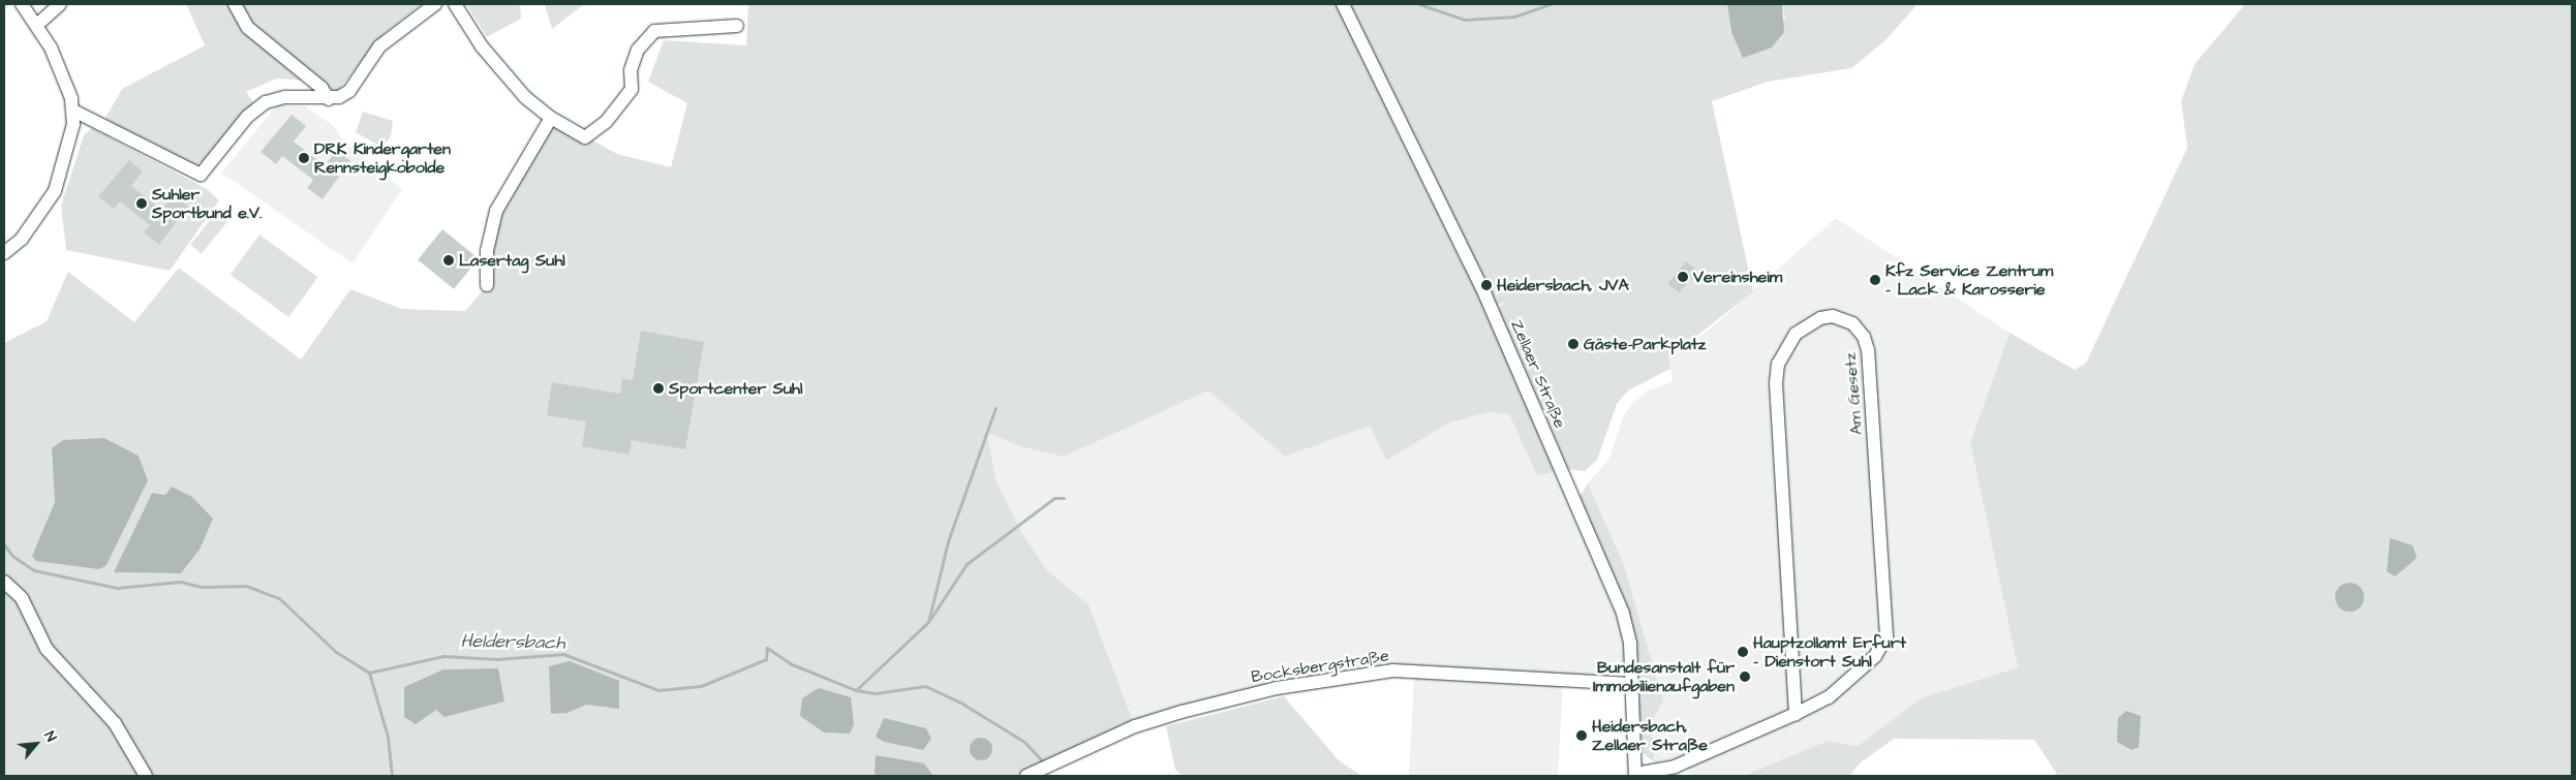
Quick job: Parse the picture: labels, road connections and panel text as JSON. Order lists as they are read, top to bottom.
{
  "streets": {
    "street": ["Zellaer Straße", "Am Gesetz", "Bocksbergstraße"]
  },
  "crossings": [
    ["Zellaer Straße", "Am Gesetz"],
    ["Zellaer Straße", "Bocksbergstraße"]
  ],
  "water": ["Heldersbach"],
  "places": [
    "DRK Kindergarten Rennsteigkobolde",
    "Suhler Sportbund e.V.",
    "Lasertag Suhl",
    "Vereinsheim",
    "Kfz Service Zentrum - Lack & Karosserie",
    "Heidersbach, JVA",
    "Gäste-Parkplatz",
    "Sportcenter Suhl",
    "Hauptzollamt Erfurt - Dienstort Suhl",
    "Bundesanstalt für Immobilienaufgaben",
    "Heidersbach, Zellaer Straße"
  ],
  "north": "top right"
}
